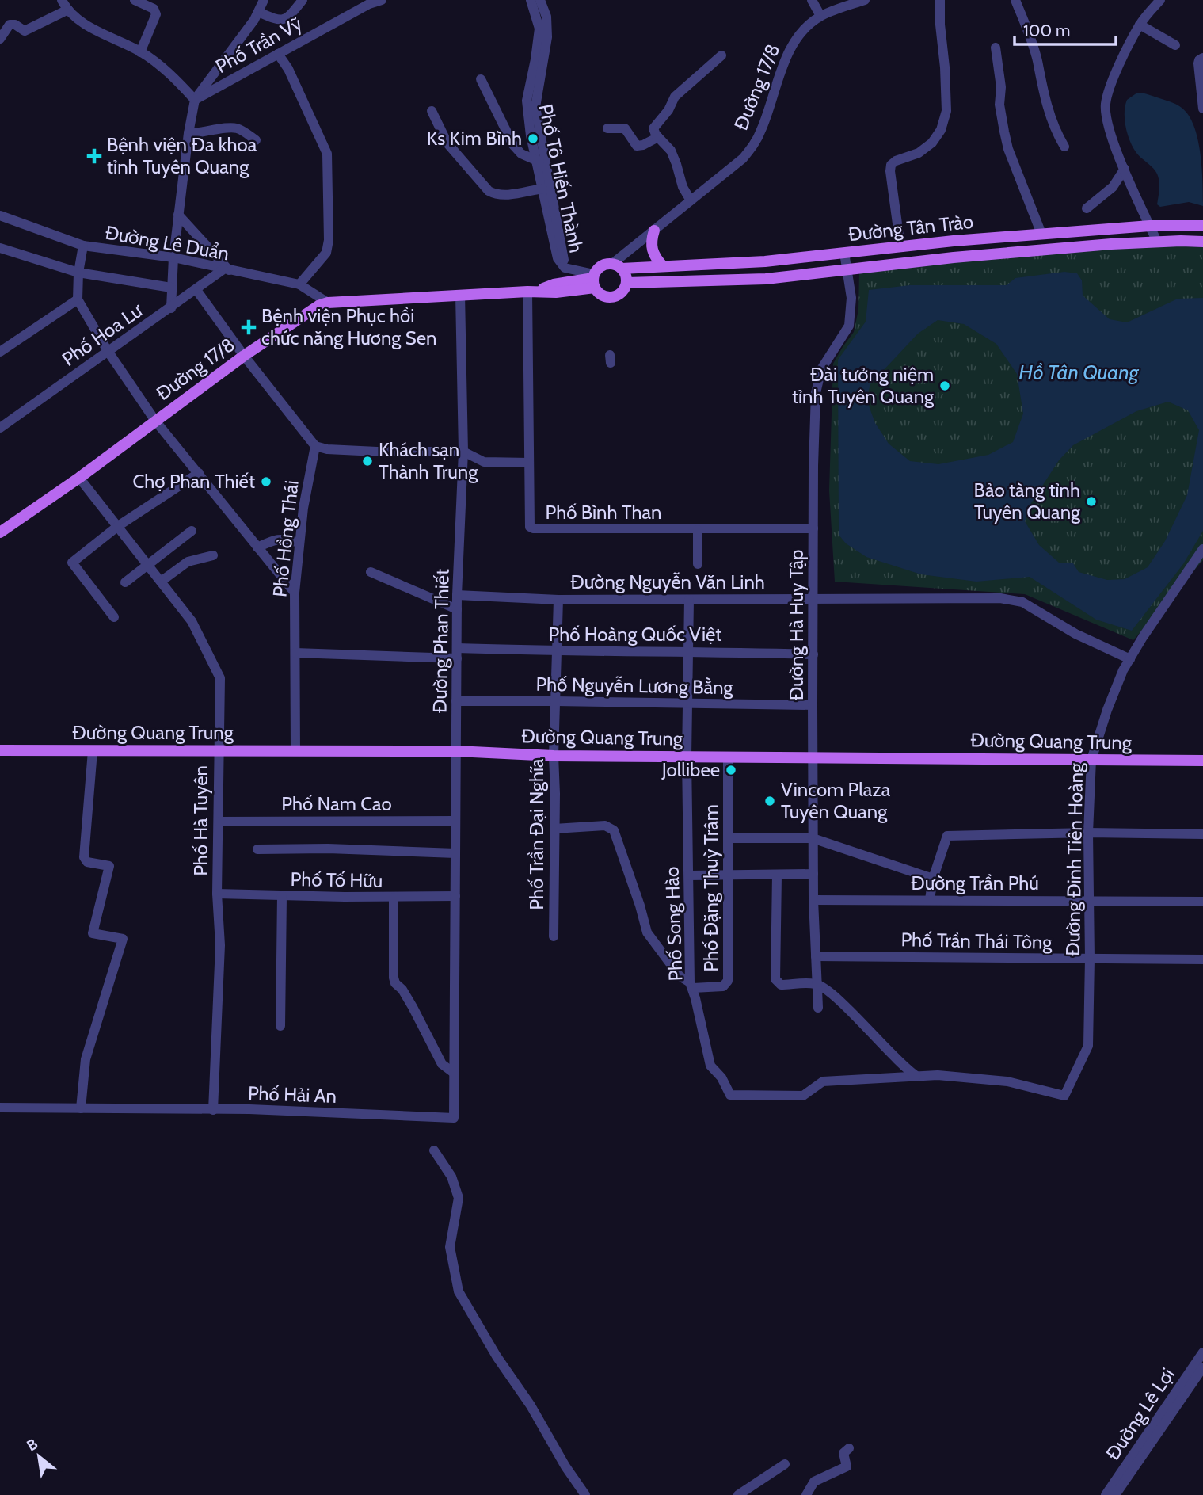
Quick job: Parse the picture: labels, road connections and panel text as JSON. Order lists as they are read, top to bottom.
{
  "streets": {
    "main road": ["Đường 17/8", "Đường Tân Trào", "Đường Quang Trung"],
    "street": [
      "Phố Trần Vỹ",
      "Phố Tô Hiến Thành",
      "Đường Lê Duẩn",
      "Phố Hoa Lư",
      "Phố Bình Than",
      "Phố Hồng Thái",
      "Đường Nguyễn Văn Linh",
      "Đường Hà Huy Tập",
      "Phố Hoàng Quốc Việt",
      "Đường Phan Thiết",
      "Phố Nguyễn Lương Bằng",
      "Phố Nam Cao",
      "Phố Hà Tuyên",
      "Phố Trần Đại Nghĩa",
      "Đường Đinh Tiên Hoàng",
      "Phố Tố Hữu",
      "Đường Trần Phú",
      "Phố Đặng Thuỳ Trâm",
      "Phố Song Hào",
      "Phố Trần Thái Tông",
      "Phố Hải An",
      "Đường Lê Lợi"
    ]
  },
  "crossings": [
    ["Phố Trần Vỹ", "Đường Lê Duẩn"],
    ["Phố Trần Vỹ", "Phố Hoa Lư"],
    ["Đường 17/8", "Phố Tô Hiến Thành"],
    ["Đường 17/8", "Đường Tân Trào"],
    ["Đường 17/8", "Đường Lê Duẩn"],
    ["Đường 17/8", "Phố Bình Than"],
    ["Đường 17/8", "Đường Phan Thiết"],
    ["Đường 17/8", "Phố Hà Tuyên"],
    ["Phố Tô Hiến Thành", "Đường Tân Trào"],
    ["Đường Tân Trào", "Đường Hà Huy Tập"],
    ["Đường Lê Duẩn", "Phố Hoa Lư"],
    ["Phố Bình Than", "Đường Hà Huy Tập"],
    ["Phố Hồng Thái", "Phố Hoàng Quốc Việt"],
    ["Phố Hồng Thái", "Đường Quang Trung"],
    ["Đường Nguyễn Văn Linh", "Đường Hà Huy Tập"],
    ["Đường Nguyễn Văn Linh", "Đường Phan Thiết"],
    ["Đường Nguyễn Văn Linh", "Phố Trần Đại Nghĩa"],
    ["Đường Nguyễn Văn Linh", "Đường Đinh Tiên Hoàng"],
    ["Đường Nguyễn Văn Linh", "Phố Song Hào"],
    ["Đường Hà Huy Tập", "Phố Hoàng Quốc Việt"],
    ["Đường Hà Huy Tập", "Phố Nguyễn Lương Bằng"],
    ["Đường Hà Huy Tập", "Đường Quang Trung"],
    ["Đường Hà Huy Tập", "Đường Trần Phú"],
    ["Đường Hà Huy Tập", "Phố Trần Thái Tông"],
    ["Phố Hoàng Quốc Việt", "Đường Phan Thiết"],
    ["Phố Hoàng Quốc Việt", "Phố Trần Đại Nghĩa"],
    ["Phố Hoàng Quốc Việt", "Phố Song Hào"],
    ["Đường Phan Thiết", "Phố Nguyễn Lương Bằng"],
    ["Đường Phan Thiết", "Đường Quang Trung"],
    ["Đường Phan Thiết", "Phố Nam Cao"],
    ["Đường Phan Thiết", "Phố Tố Hữu"],
    ["Đường Phan Thiết", "Phố Hải An"],
    ["Phố Nguyễn Lương Bằng", "Phố Trần Đại Nghĩa"],
    ["Phố Nguyễn Lương Bằng", "Phố Song Hào"],
    ["Đường Quang Trung", "Phố Hà Tuyên"],
    ["Đường Quang Trung", "Phố Trần Đại Nghĩa"],
    ["Đường Quang Trung", "Đường Đinh Tiên Hoàng"],
    ["Đường Quang Trung", "Phố Đặng Thuỳ Trâm"],
    ["Đường Quang Trung", "Phố Song Hào"],
    ["Phố Nam Cao", "Phố Hà Tuyên"],
    ["Phố Hà Tuyên", "Phố Tố Hữu"],
    ["Phố Hà Tuyên", "Phố Hải An"],
    ["Đường Đinh Tiên Hoàng", "Đường Trần Phú"],
    ["Đường Đinh Tiên Hoàng", "Phố Song Hào"],
    ["Đường Đinh Tiên Hoàng", "Phố Trần Thái Tông"],
    ["Phố Đặng Thuỳ Trâm", "Phố Song Hào"]
  ],
  "water": ["Hồ Tân Quang"],
  "places": {
    "other": [
      "Ks Kim Bình",
      "Đài tưởng niệm tỉnh Tuyên Quang",
      "Khách sạn Thành Trung",
      "Chợ Phan Thiết",
      "Bảo tàng tỉnh Tuyên Quang",
      "Jollibee",
      "Vincom Plaza Tuyên Quang"
    ],
    "health": ["Bệnh viện Đa khoa tỉnh Tuyên Quang", "Bệnh viện Phục hồi chức năng Hương Sen"]
  },
  "scale_bar": "100 m",
  "north": "top left"
}
